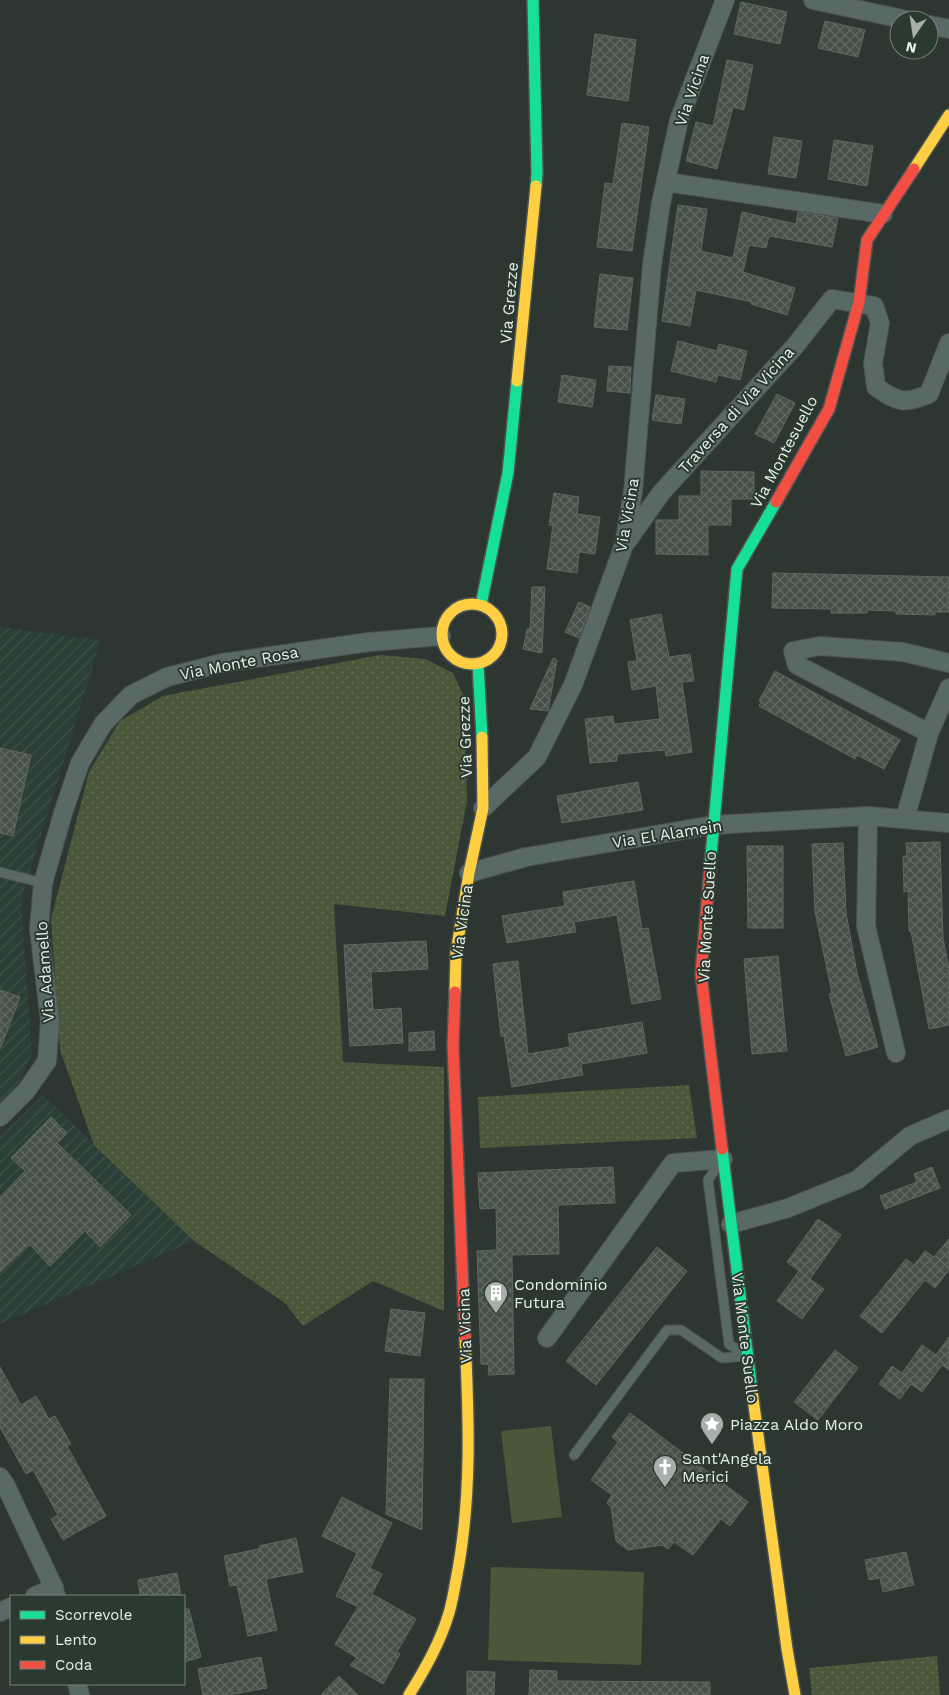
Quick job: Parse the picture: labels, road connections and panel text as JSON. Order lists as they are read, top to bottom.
{
  "streets": {
    "street": [
      "Via Vicina",
      "Via Grezze",
      "Traversa di Via Vicina",
      "Via Montesuello",
      "Via Monte Rosa",
      "Via El Alamein",
      "Via Monte Suello",
      "Via Adamello"
    ]
  },
  "crossings": [
    ["Via Vicina", "Via Grezze"],
    ["Via Vicina", "Traversa di Via Vicina"],
    ["Via Vicina", "Via El Alamein"],
    ["Via Grezze", "Via Monte Rosa"],
    ["Traversa di Via Vicina", "Via Montesuello"],
    ["Via Montesuello", "Via El Alamein"],
    ["Via Montesuello", "Via Monte Suello"],
    ["Via Monte Rosa", "Via Adamello"],
    ["Via El Alamein", "Via Monte Suello"]
  ],
  "places": {
    "building": ["Condominio Futura"],
    "place": ["Piazza Aldo Moro"],
    "church": ["Sant'Angela Merici"]
  },
  "legend": ["Scorrevole", "Lento", "Coda"],
  "north": "bottom"
}
